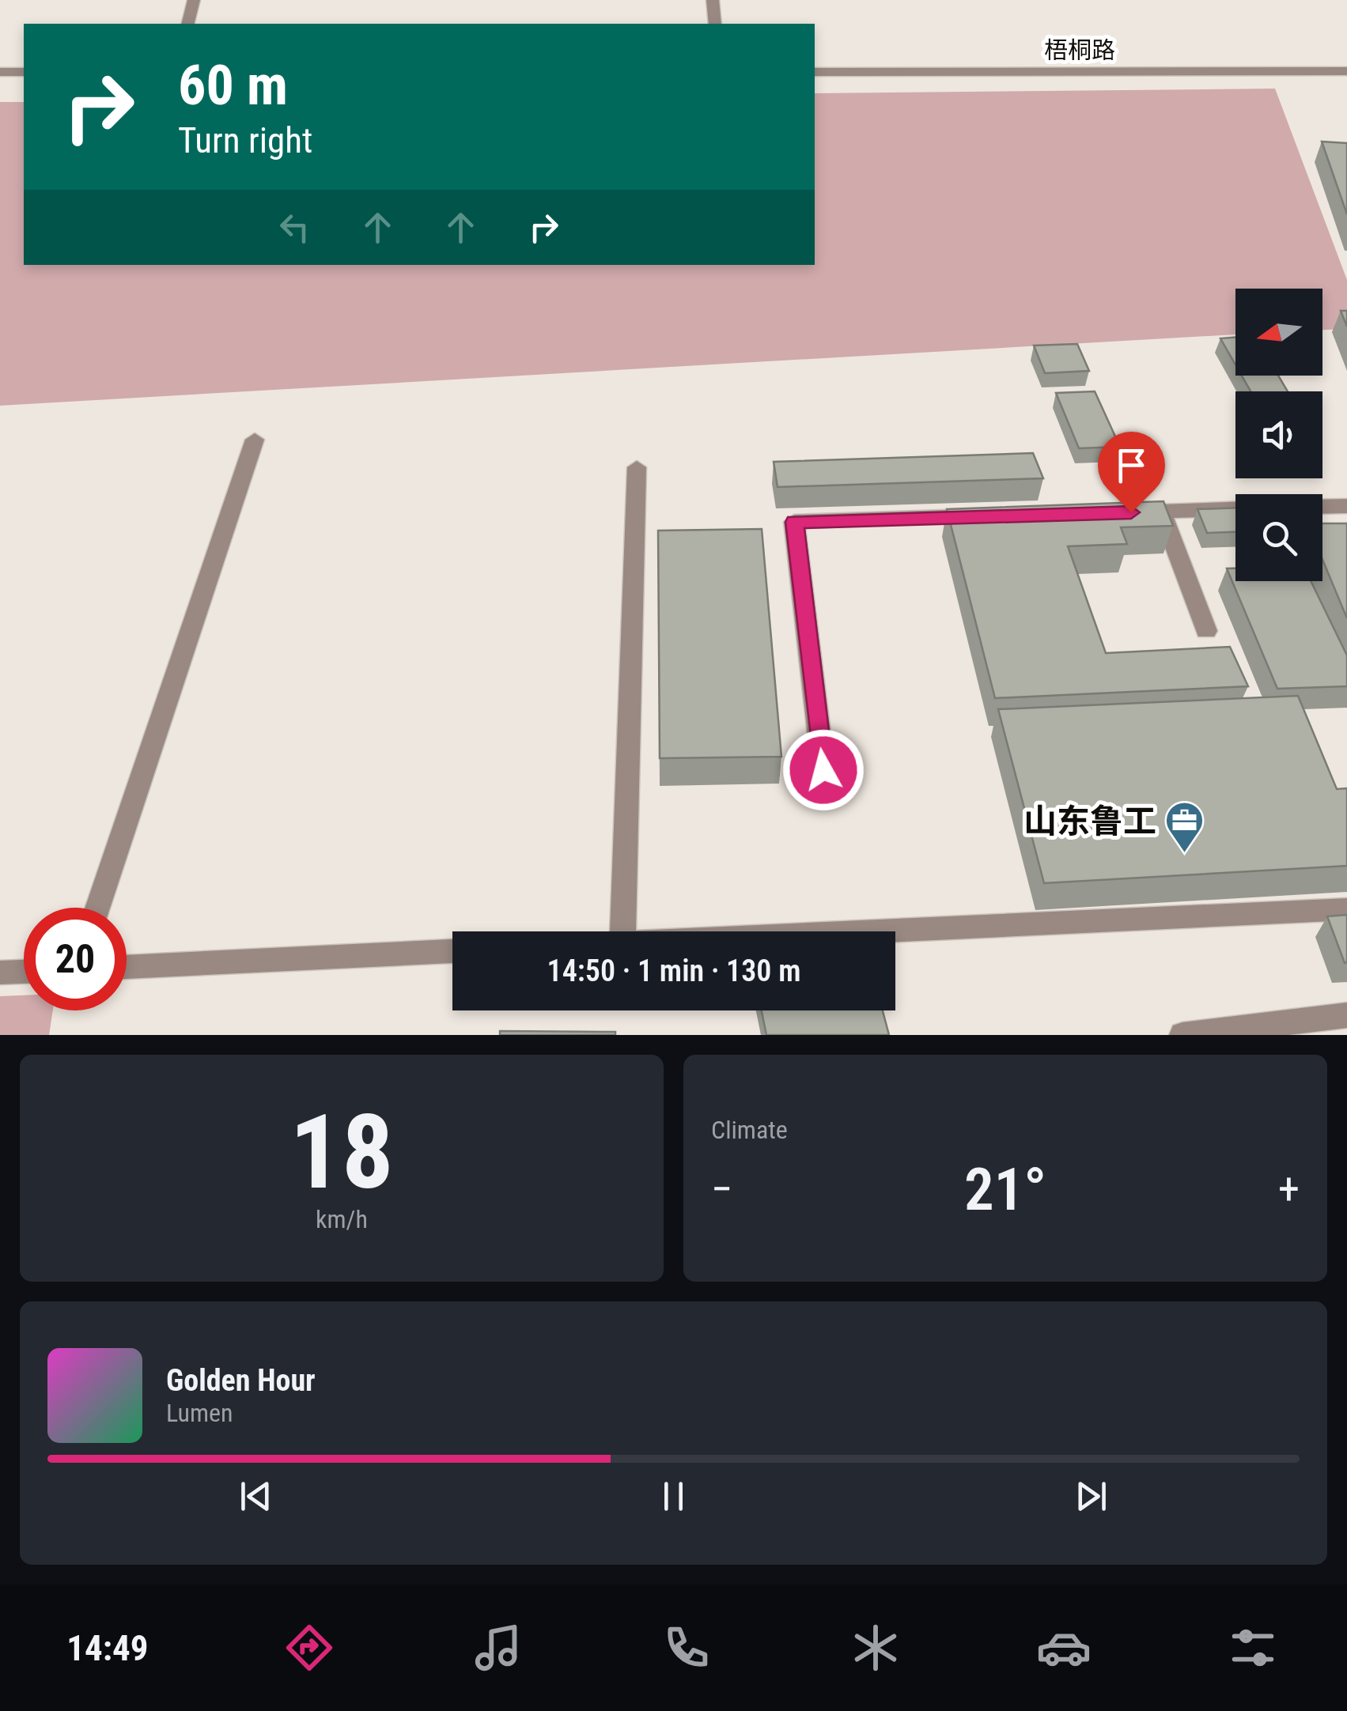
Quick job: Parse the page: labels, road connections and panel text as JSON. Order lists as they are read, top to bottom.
{
  "streets": {
    "street": ["梧桐路"]
  },
  "places": {
    "office": ["山东鲁工"]
  },
  "north": "left",
  "page": {
    "turn": ["60 m", "Turn right"],
    "limit": "20",
    "trip": "14:50 · 1 min · 130 m",
    "tile": [
      ["18", "km/h"],
      "Climate"
    ],
    "heat": ["−", "21°", "+"],
    "song": ["Golden Hour", "Lumen"],
    "tabs": "14:49"
  }
}
